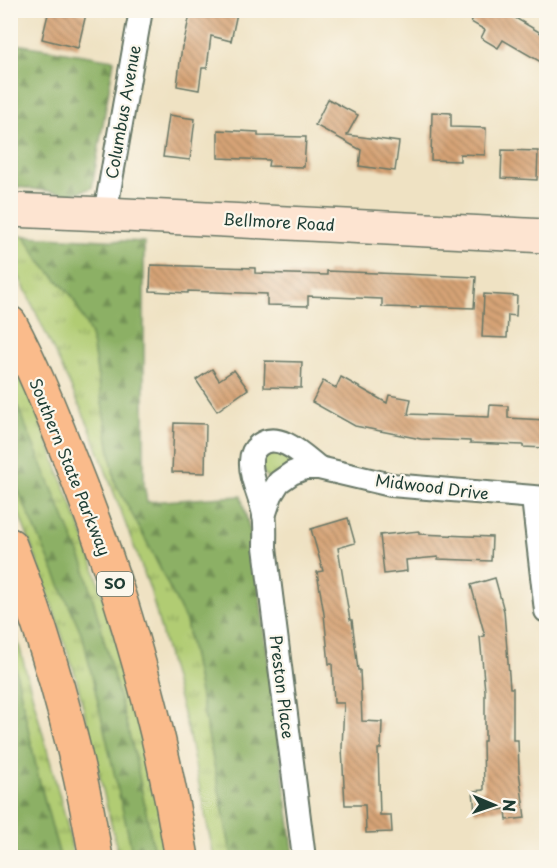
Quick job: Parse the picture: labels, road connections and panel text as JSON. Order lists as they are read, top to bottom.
{
  "streets": {
    "highway": ["Southern State Parkway", "SO"],
    "main road": ["Bellmore Road"],
    "street": ["Columbus Avenue", "Midwood Drive", "Preston Place"]
  },
  "crossings": [
    ["Columbus Avenue", "Bellmore Road"],
    ["Midwood Drive", "Preston Place"]
  ],
  "north": "right"
}
